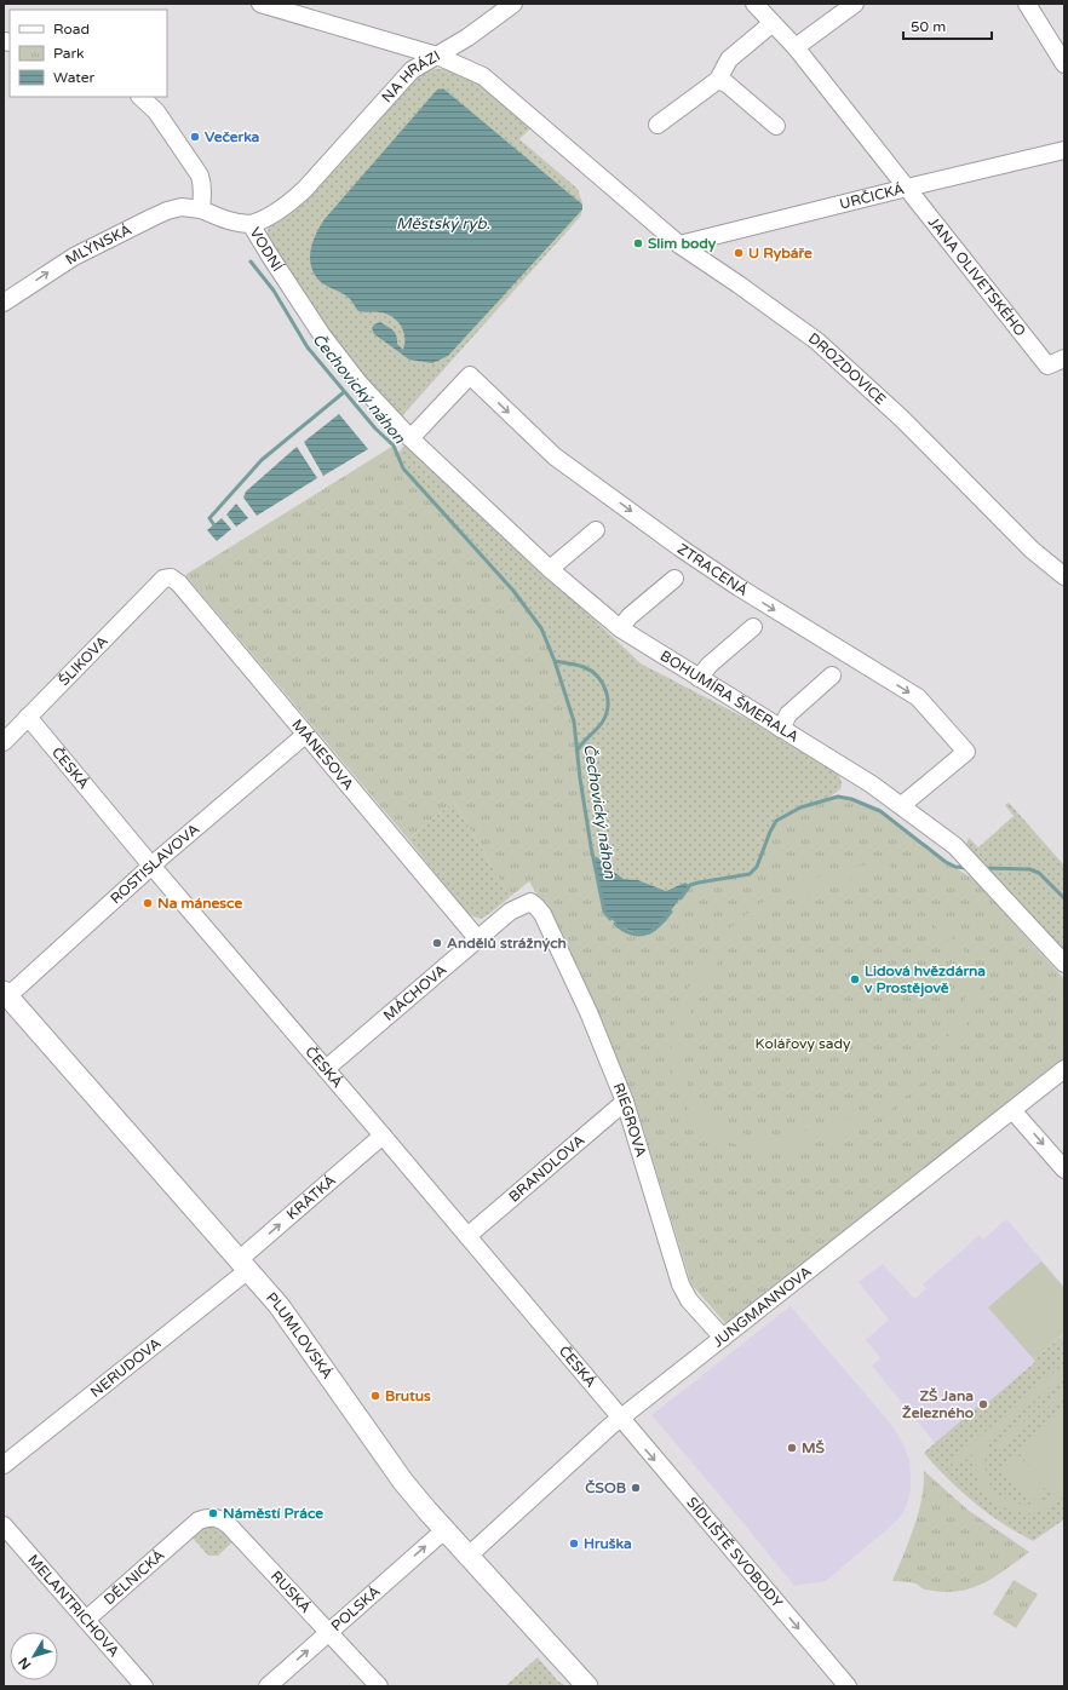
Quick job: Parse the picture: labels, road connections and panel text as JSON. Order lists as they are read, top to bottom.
{
  "streets": {
    "main road": ["PLUMLOVSKÁ"],
    "street": [
      "NA HRÁZI",
      "URČICKÁ",
      "MLÝNSKÁ",
      "VODNÍ",
      "JANA OLIVETSKÉHO",
      "DROZDOVICE",
      "ZTRACENÁ",
      "ŠLIKOVA",
      "BOHUMÍRA ŠMERALA",
      "MÁNESOVA",
      "ČESKÁ",
      "ROSTISLAVOVA",
      "MÁCHOVA",
      "RIEGROVA",
      "BRANDLOVA",
      "KRÁTKÁ",
      "JUNGMANNOVA",
      "NERUDOVA",
      "SÍDLIŠTĚ SVOBODY",
      "DĚLNICKÁ",
      "RUSKÁ",
      "MELANTRICHOVA",
      "POLSKÁ"
    ]
  },
  "crossings": [
    ["NA HRÁZI", "VODNÍ"],
    ["NA HRÁZI", "DROZDOVICE"],
    ["URČICKÁ", "JANA OLIVETSKÉHO"],
    ["URČICKÁ", "DROZDOVICE"],
    ["MLÝNSKÁ", "VODNÍ"],
    ["VODNÍ", "BOHUMÍRA ŠMERALA"],
    ["ZTRACENÁ", "BOHUMÍRA ŠMERALA"],
    ["ŠLIKOVA", "MÁNESOVA"],
    ["ŠLIKOVA", "ČESKÁ"],
    ["MÁNESOVA", "ROSTISLAVOVA"],
    ["MÁNESOVA", "MÁCHOVA"],
    ["ČESKÁ", "ROSTISLAVOVA"],
    ["ČESKÁ", "MÁCHOVA"],
    ["ČESKÁ", "BRANDLOVA"],
    ["ČESKÁ", "KRÁTKÁ"],
    ["ČESKÁ", "JUNGMANNOVA"],
    ["ČESKÁ", "SÍDLIŠTĚ SVOBODY"],
    ["ROSTISLAVOVA", "PLUMLOVSKÁ"],
    ["MÁCHOVA", "RIEGROVA"],
    ["RIEGROVA", "BRANDLOVA"],
    ["RIEGROVA", "JUNGMANNOVA"],
    ["KRÁTKÁ", "PLUMLOVSKÁ"],
    ["KRÁTKÁ", "NERUDOVA"],
    ["JUNGMANNOVA", "PLUMLOVSKÁ"],
    ["JUNGMANNOVA", "SÍDLIŠTĚ SVOBODY"],
    ["PLUMLOVSKÁ", "NERUDOVA"],
    ["PLUMLOVSKÁ", "POLSKÁ"],
    ["DĚLNICKÁ", "RUSKÁ"],
    ["DĚLNICKÁ", "MELANTRICHOVA"],
    ["RUSKÁ", "POLSKÁ"]
  ],
  "one_way": [
    "MLÝNSKÁ",
    "KRÁTKÁ",
    "SÍDLIŠTĚ SVOBODY",
    "POLSKÁ"
  ],
  "water": ["Městský ryb.", "Čechovický náhon"],
  "parks": ["Kolářovy sady"],
  "places": [
    "Večerka",
    "Slim body",
    "U Rybáře",
    "Na mánesce",
    "Andělů strážných",
    "Lidová hvězdárna v Prostějově",
    "Brutus",
    "ZŠ Jana Železného",
    "MŠ",
    "ČSOB",
    "Náměstí Práce",
    "Hruška"
  ],
  "legend": ["Road", "Park", "Water"],
  "scale_bar": "50 m",
  "north": "bottom left"
}
